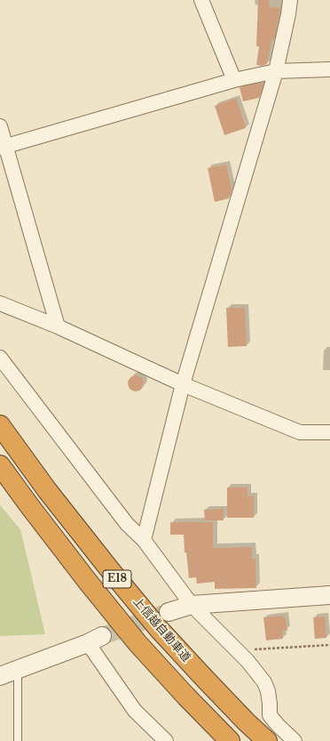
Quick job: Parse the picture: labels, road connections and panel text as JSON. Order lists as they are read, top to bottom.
{
  "streets": {
    "highway": ["E18", "上信越自動車道"]
  }
}
